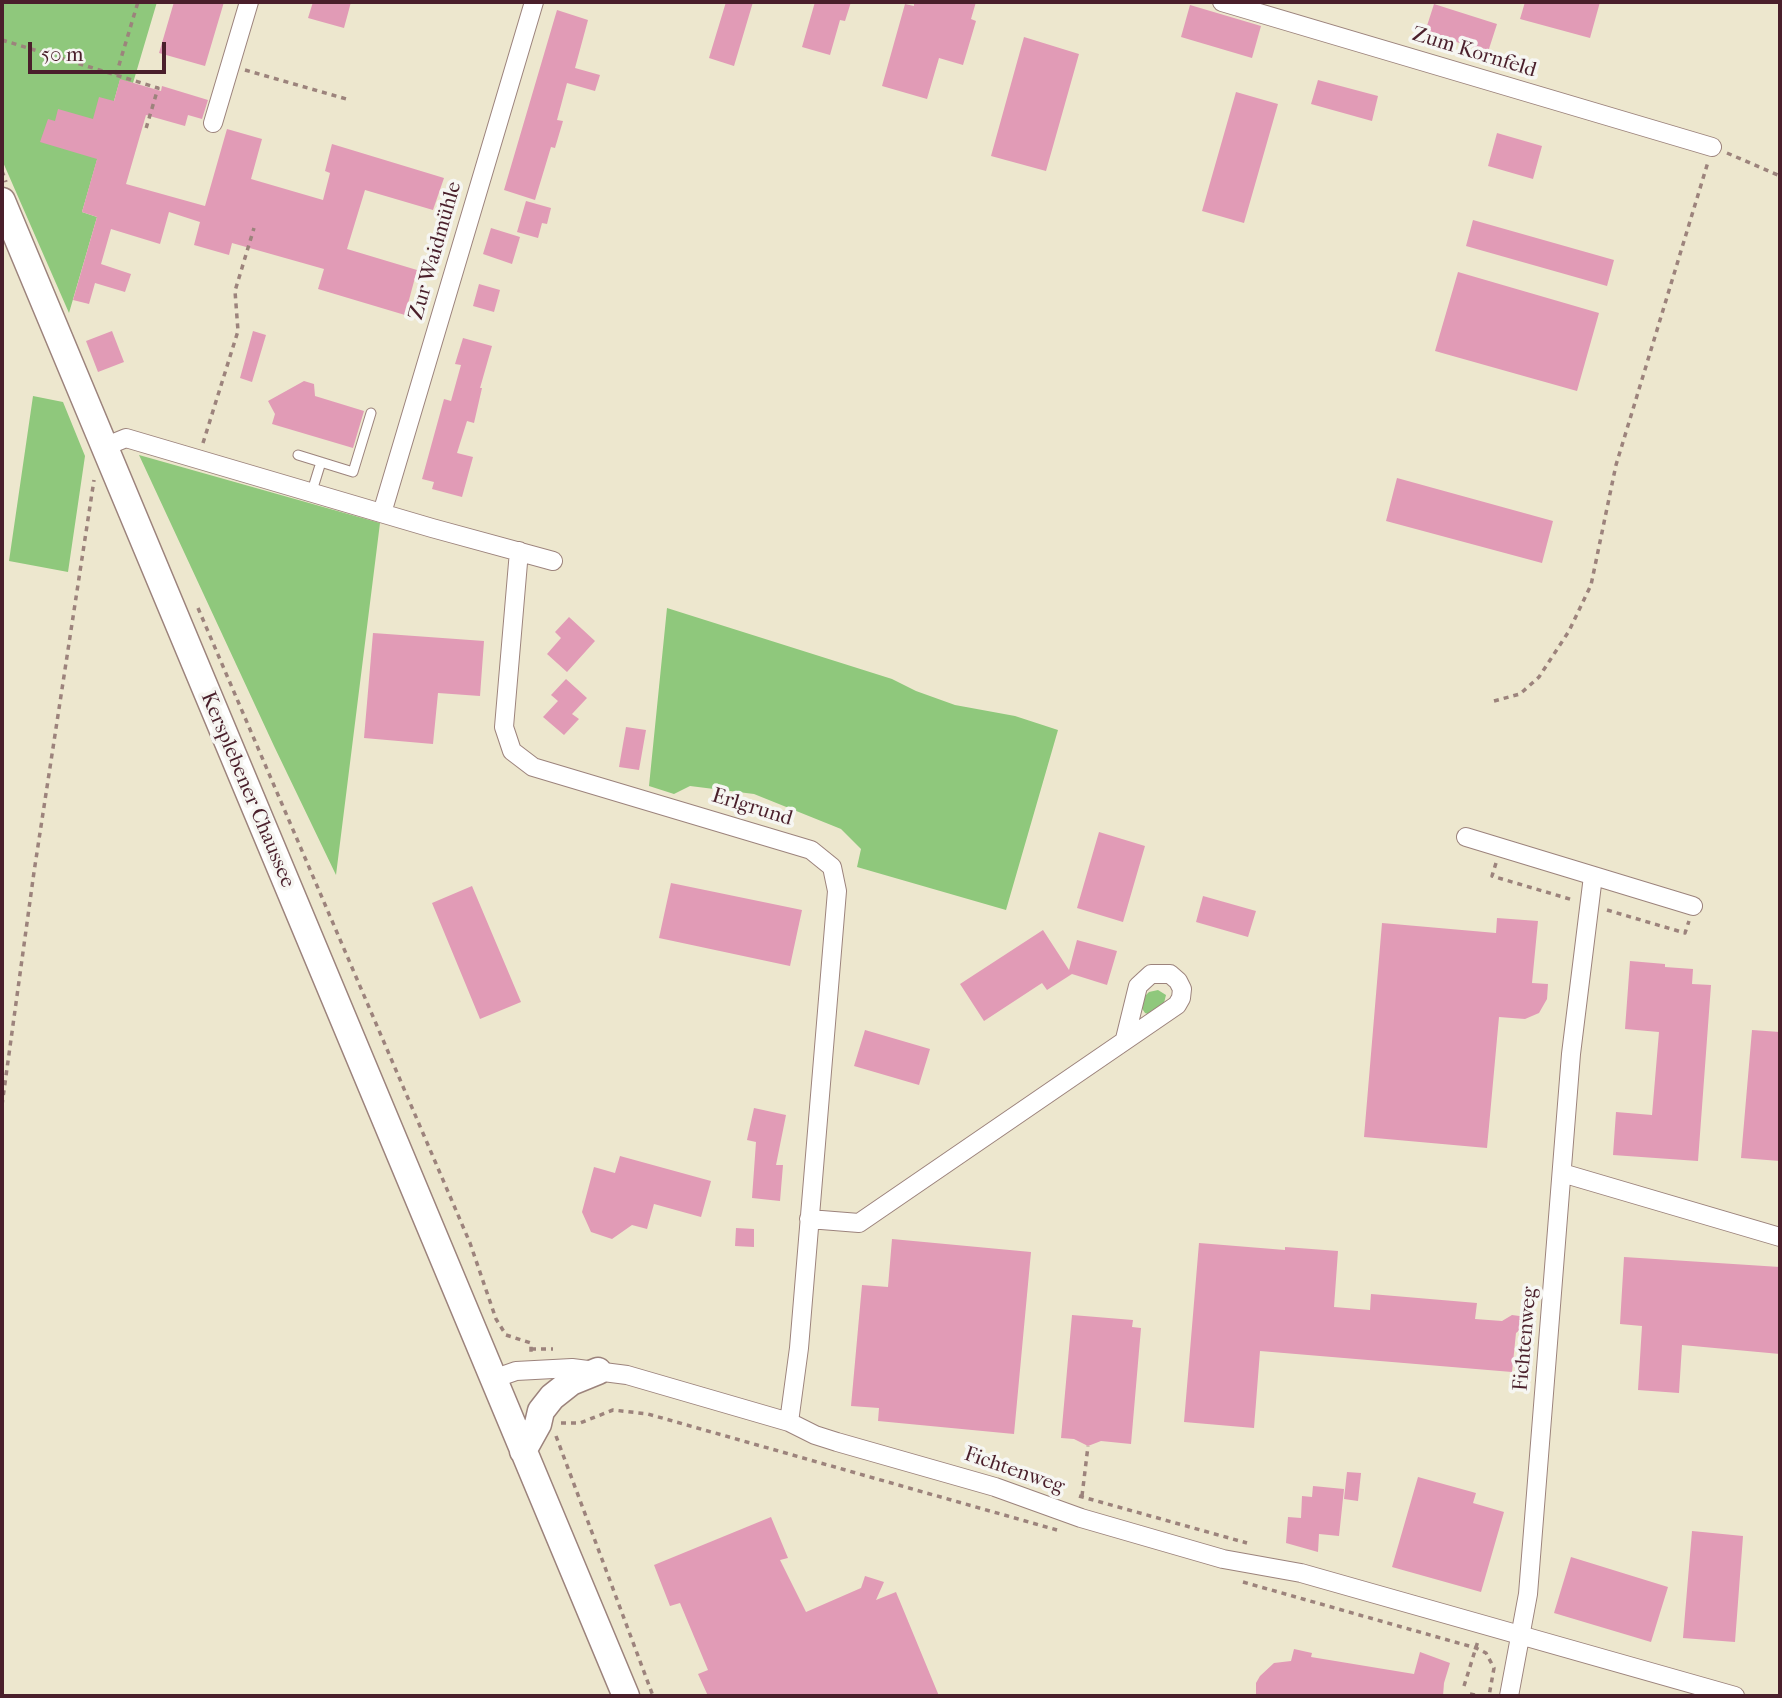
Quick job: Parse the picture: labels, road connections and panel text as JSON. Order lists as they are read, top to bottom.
{
  "streets": {
    "main road": ["Kersplebener Chaussee"],
    "street": [
      "Zum Kornfeld",
      "Zur Waidmühle",
      "Erlgrund",
      "Fichtenweg"
    ]
  },
  "crossings": [
    ["Kersplebener Chaussee", "Fichtenweg"],
    ["Erlgrund", "Fichtenweg"]
  ],
  "scale_bar": "50 m"
}
